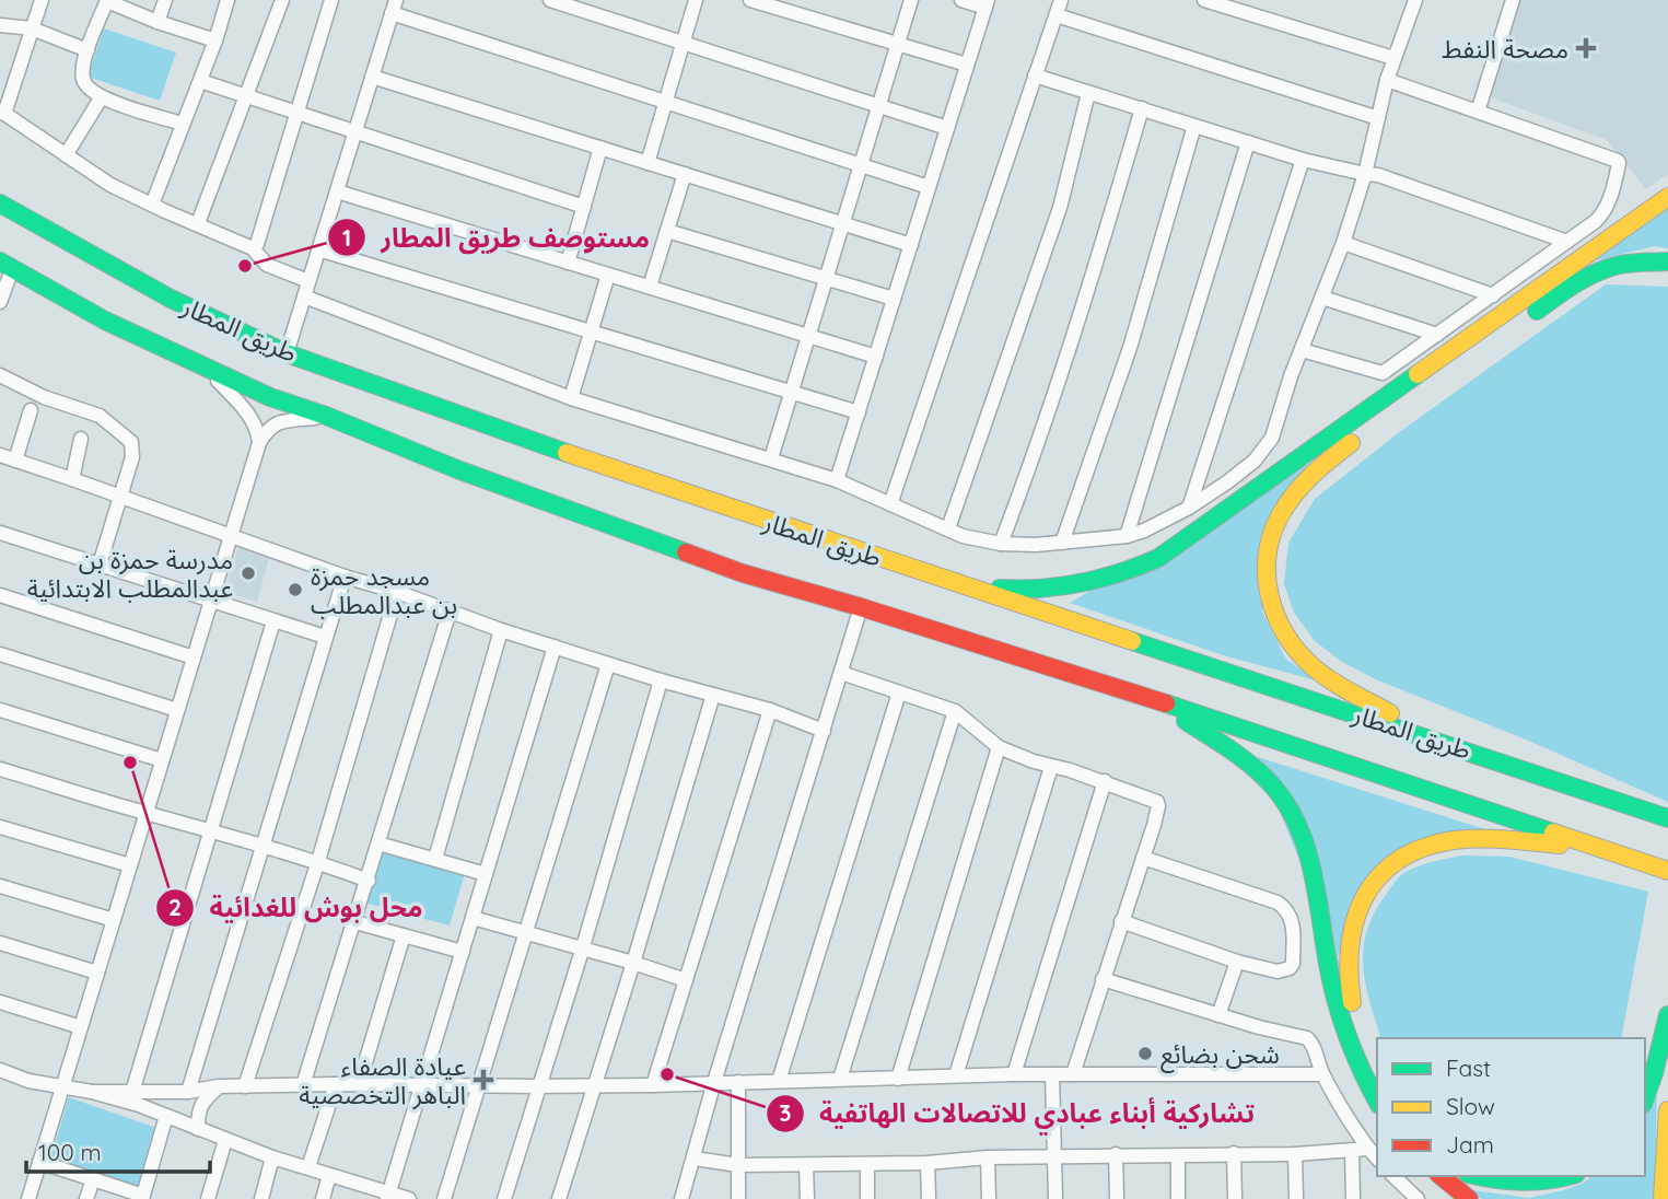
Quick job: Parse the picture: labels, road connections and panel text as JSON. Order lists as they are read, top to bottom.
{
  "streets": {
    "highway": ["طريق المطار"]
  },
  "places": {
    "health": ["مصحة النفط", "عيادة الصفاء الباهر التخصصية"],
    "other": [
      "مستوصف طريق المطار",
      "مدرسة حمزة بن عبدالمطلب الابتدائية",
      "مسجد حمزة بن عبدالمطلب",
      "محل بوش للغدائية",
      "شحن بضائع",
      "تشاركية أبناء عبادي للاتصالات الهاتفية"
    ]
  },
  "legend": ["Fast", "Slow", "Jam"],
  "scale_bar": "100 m"
}
